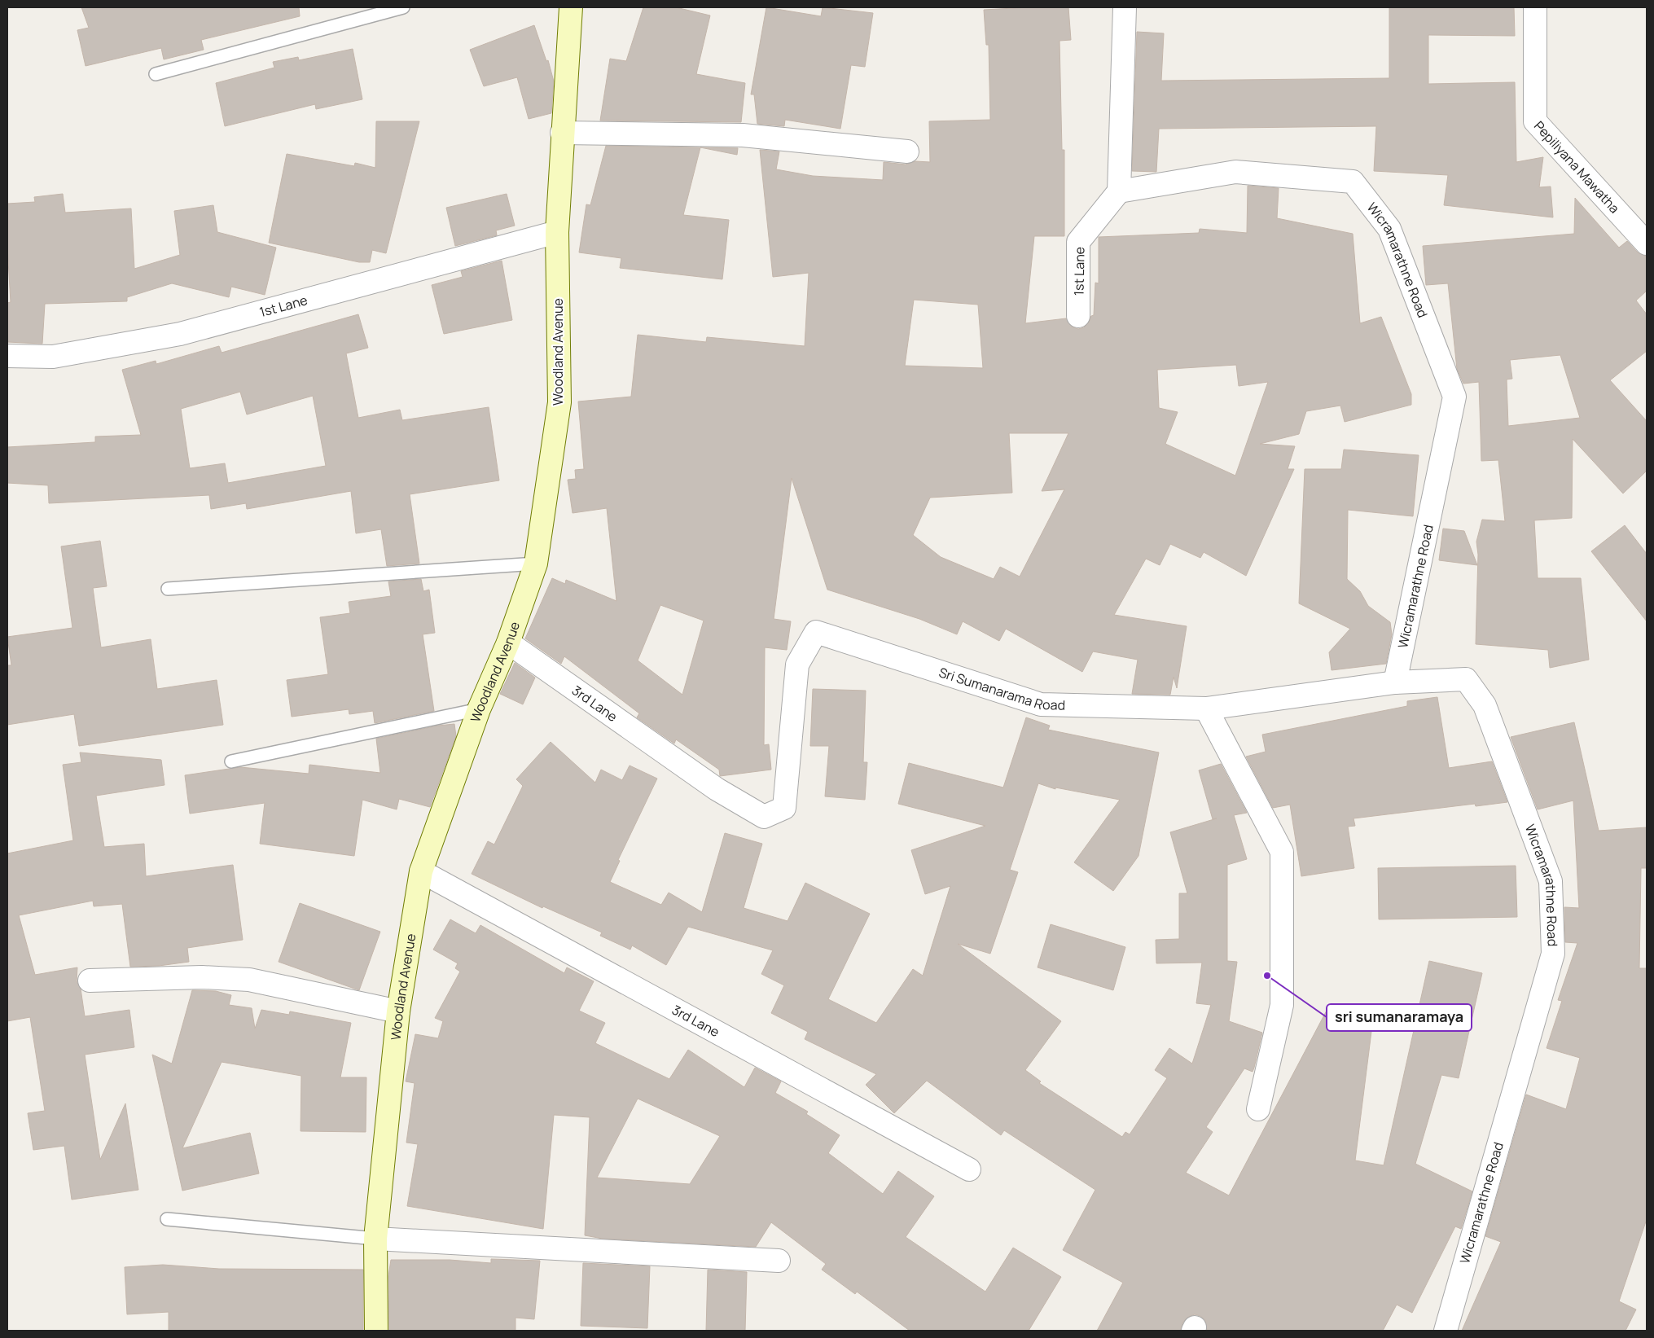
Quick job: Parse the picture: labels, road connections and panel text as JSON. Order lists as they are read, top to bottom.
{
  "streets": {
    "street": [
      "Pepiliyana Mawatha",
      "Wicramarathne Road",
      "1st Lane",
      "Woodland Avenue",
      "Sri Sumanarama Road",
      "3rd Lane"
    ]
  },
  "crossings": [
    ["Wicramarathne Road", "1st Lane"],
    ["Wicramarathne Road", "Sri Sumanarama Road"],
    ["1st Lane", "Woodland Avenue"],
    ["Woodland Avenue", "3rd Lane"],
    ["Sri Sumanarama Road", "3rd Lane"]
  ],
  "places": ["sri sumanaramaya"]
}
